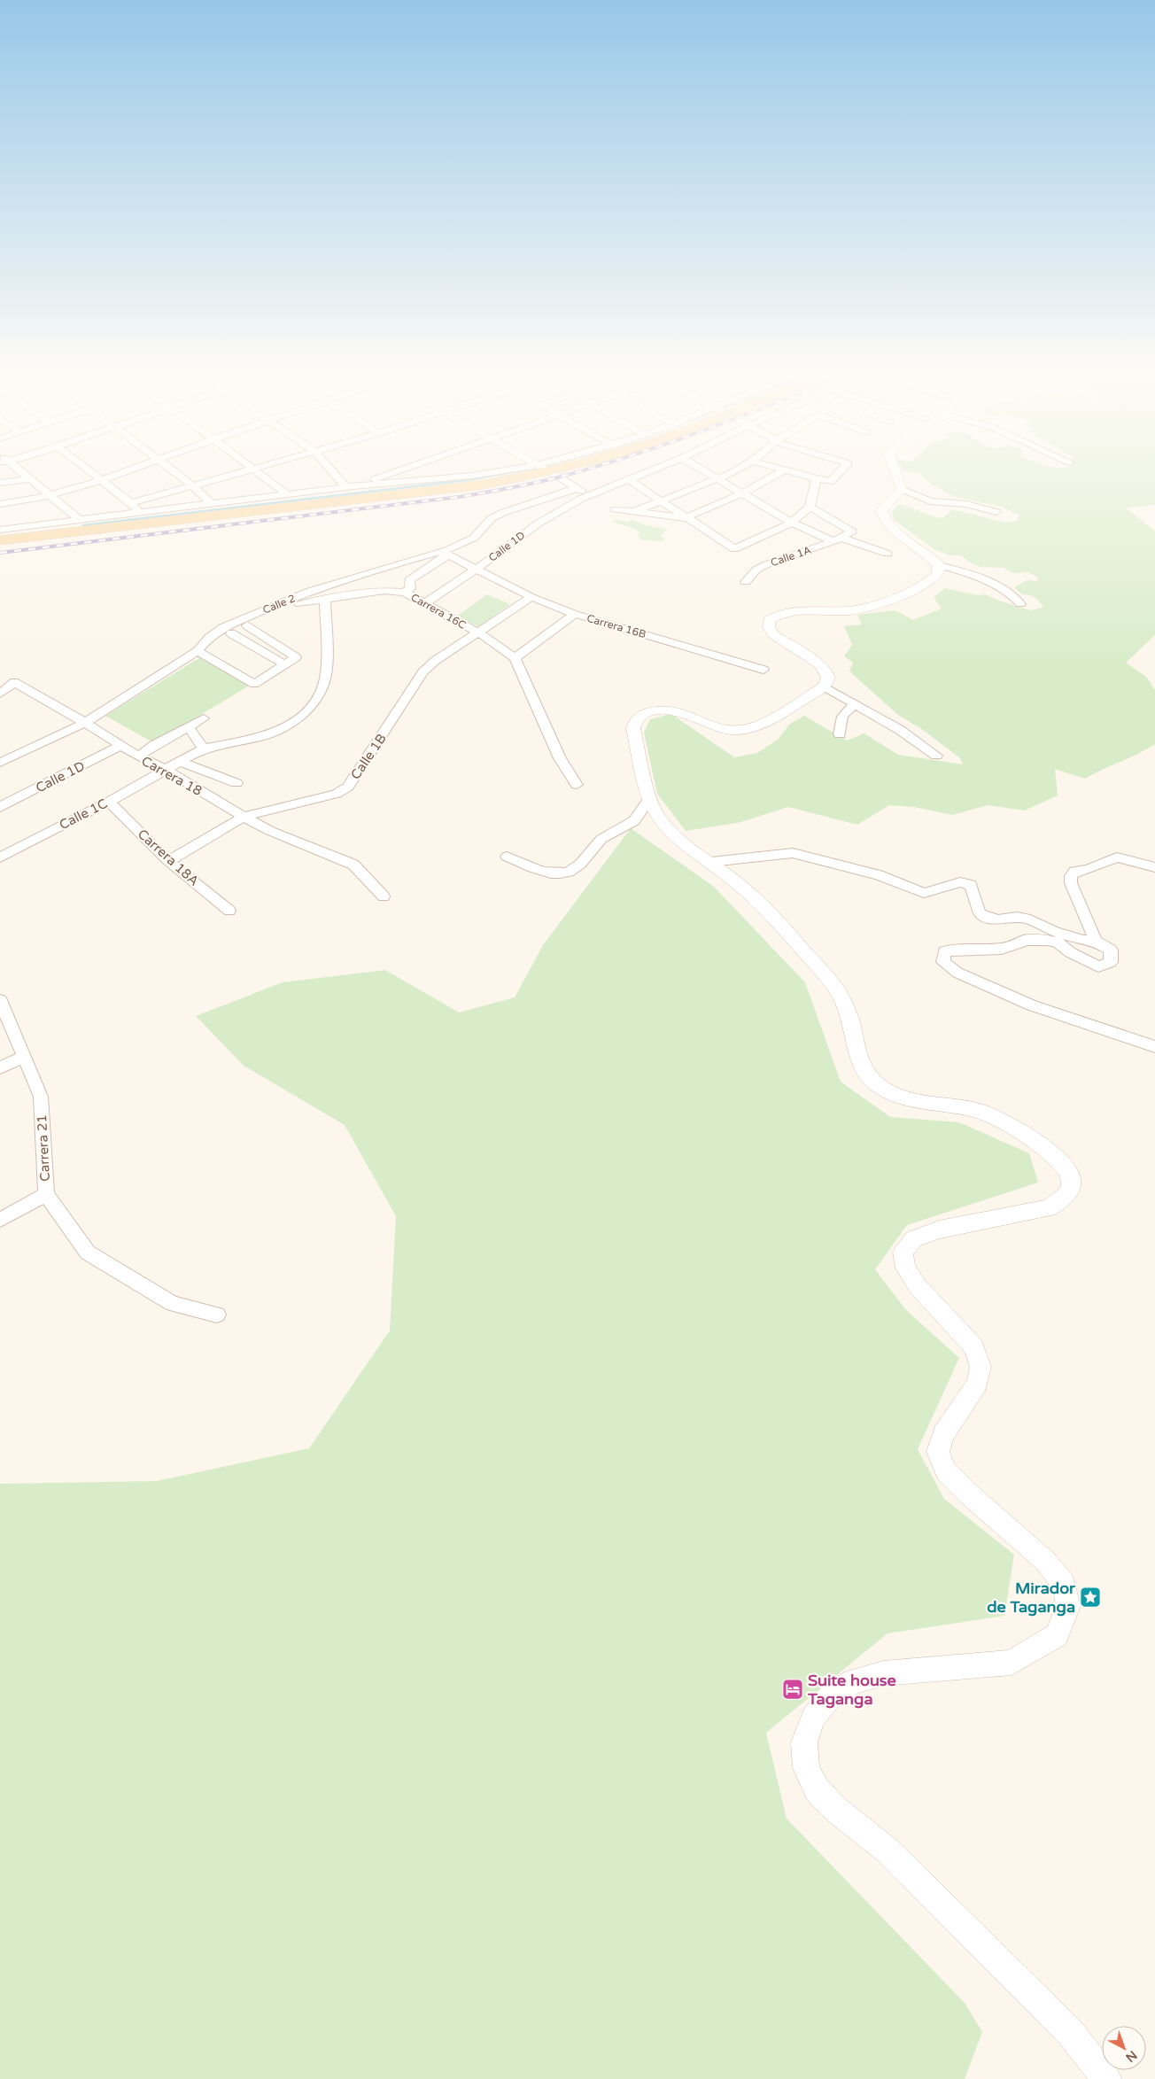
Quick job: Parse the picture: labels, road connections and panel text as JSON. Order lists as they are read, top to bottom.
{
  "streets": {
    "street": [
      "Calle 1D",
      "Calle 1A",
      "Calle 2",
      "Carrera 16C",
      "Carrera 16B",
      "Calle 1B",
      "Carrera 18",
      "Calle 1C",
      "Carrera 18A",
      "Carrera 21"
    ]
  },
  "crossings": [
    ["Calle 1D", "Carrera 16C"],
    ["Calle 1D", "Carrera 16B"],
    ["Calle 1D", "Carrera 18"],
    ["Calle 2", "Carrera 16C"],
    ["Calle 2", "Carrera 16B"],
    ["Calle 2", "Carrera 18"],
    ["Carrera 16C", "Calle 1B"],
    ["Carrera 16C", "Calle 1C"],
    ["Carrera 16B", "Calle 1B"],
    ["Calle 1B", "Carrera 18"],
    ["Calle 1B", "Carrera 18A"],
    ["Carrera 18", "Calle 1C"],
    ["Calle 1C", "Carrera 18A"]
  ],
  "places": {
    "place": ["Mirador de Taganga"],
    "hotel": ["Suite house Taganga"]
  },
  "north": "bottom right"
}
